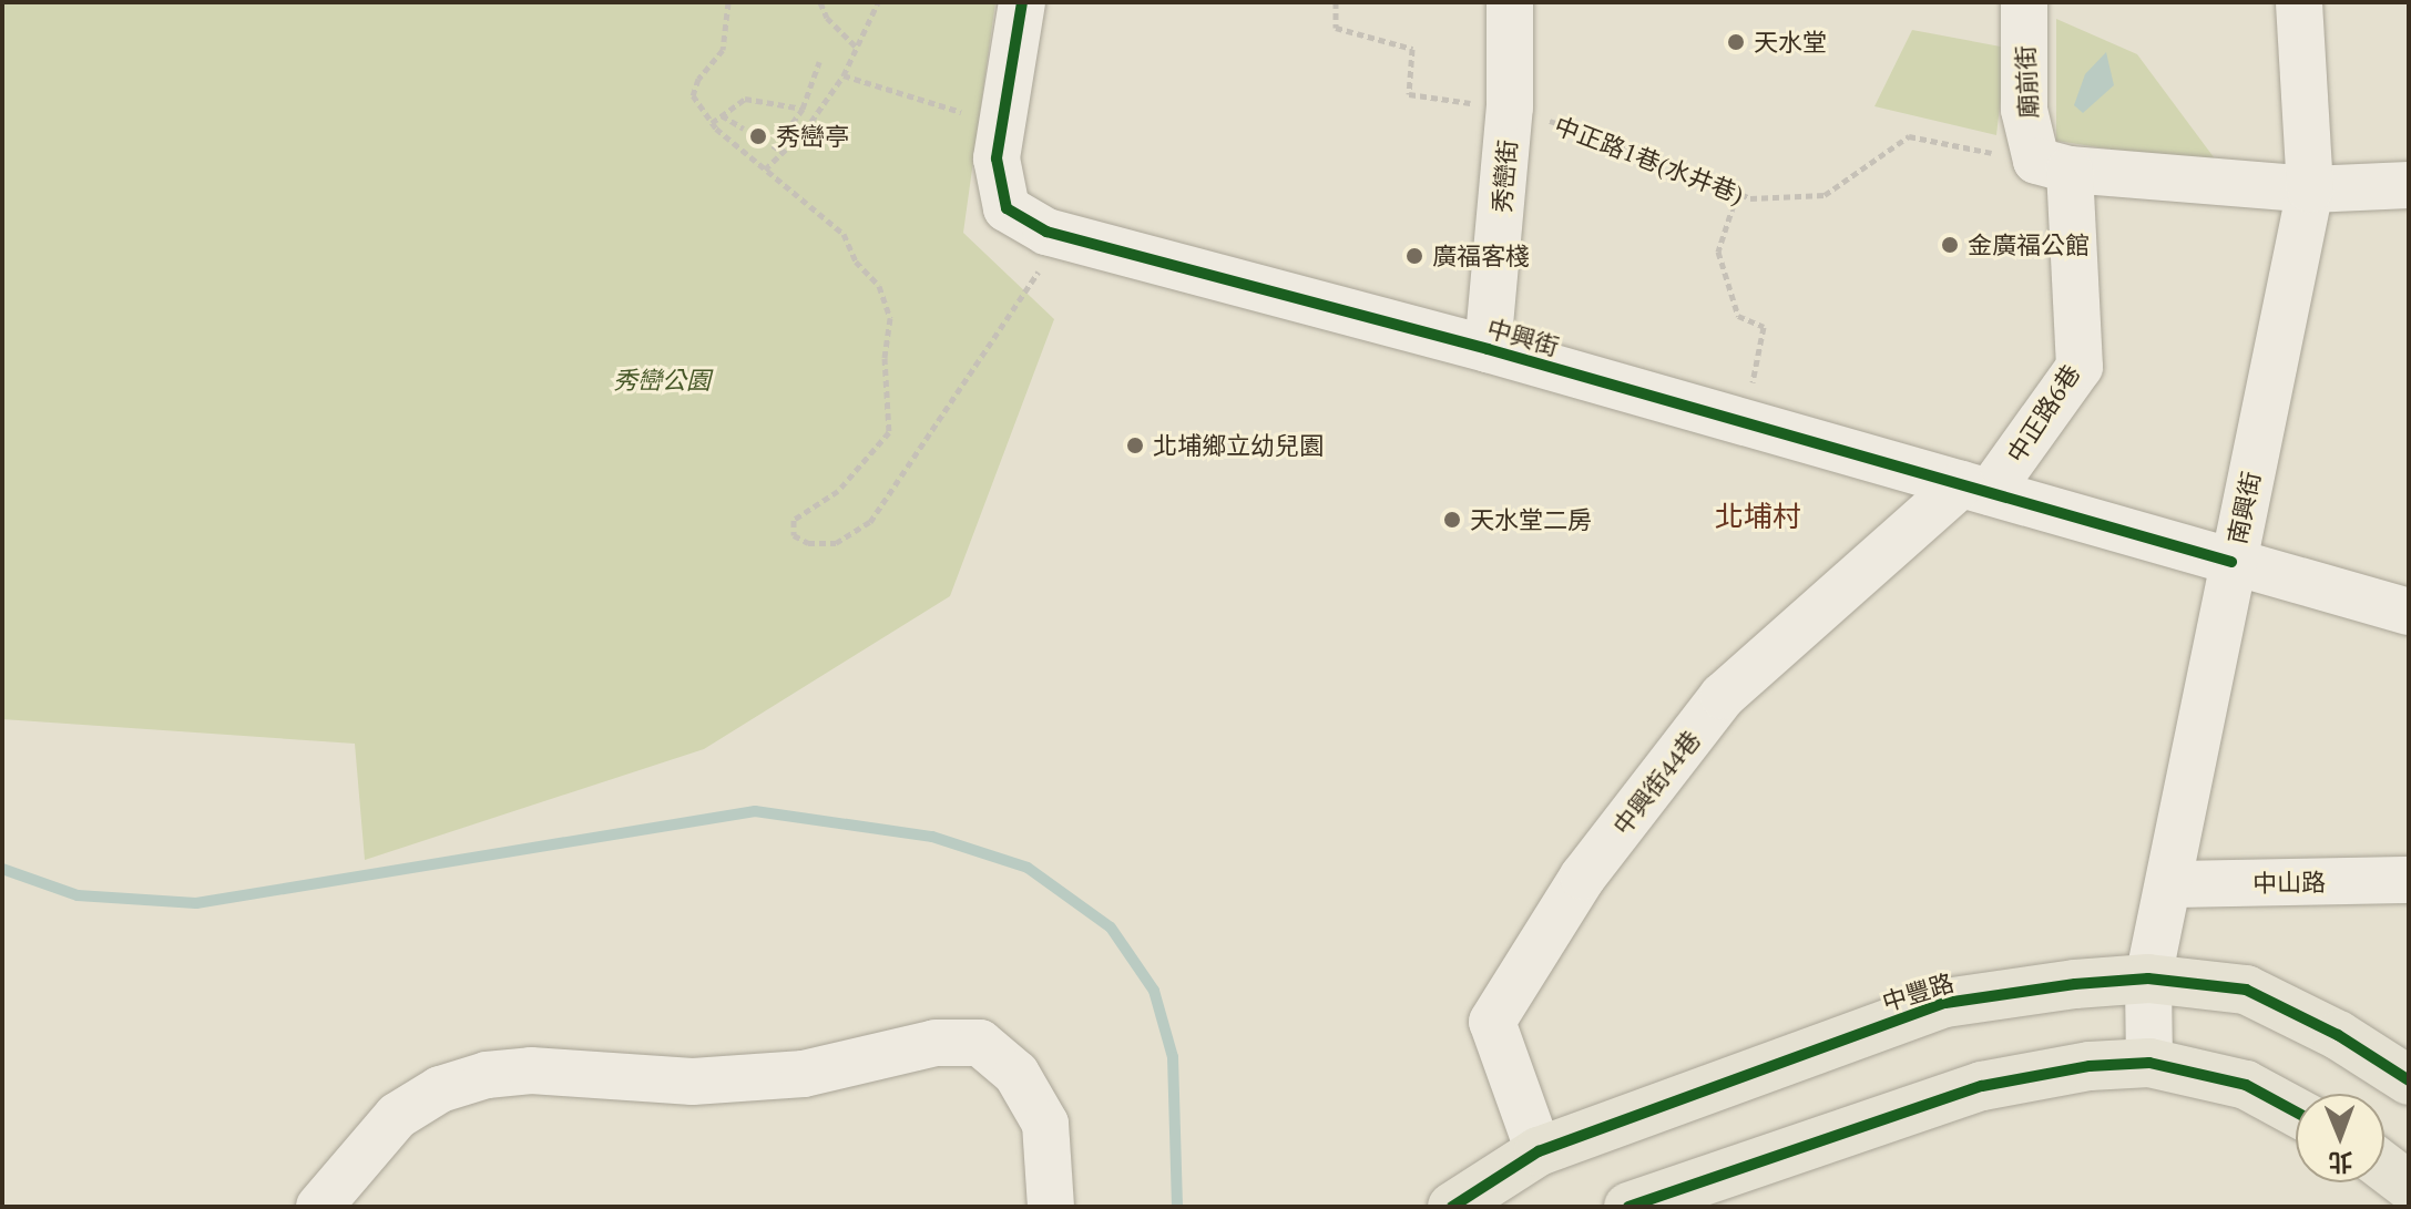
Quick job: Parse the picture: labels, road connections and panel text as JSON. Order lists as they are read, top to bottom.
{
  "streets": {
    "main road": ["中豐路"],
    "street": [
      "廟前街",
      "秀巒街",
      "中興街",
      "中正路6巷",
      "南興街",
      "中興街44巷",
      "中山路"
    ],
    "path": ["中正路1巷(水井巷)"]
  },
  "crossings": [
    ["廟前街", "中正路1巷(水井巷)"],
    ["廟前街", "中正路6巷"],
    ["中正路1巷(水井巷)", "秀巒街"],
    ["中正路1巷(水井巷)", "中正路6巷"],
    ["秀巒街", "中興街"],
    ["中興街", "中正路6巷"],
    ["中興街", "南興街"],
    ["中興街", "中興街44巷"],
    ["中正路6巷", "中興街44巷"],
    ["南興街", "中山路"],
    ["南興街", "中豐路"],
    ["中興街44巷", "中豐路"]
  ],
  "districts": ["北埔村"],
  "parks": ["秀巒公園"],
  "places": [
    "天水堂",
    "秀巒亭",
    "金廣福公館",
    "廣福客棧",
    "北埔鄉立幼兒園",
    "天水堂二房"
  ],
  "north": "bottom"
}
